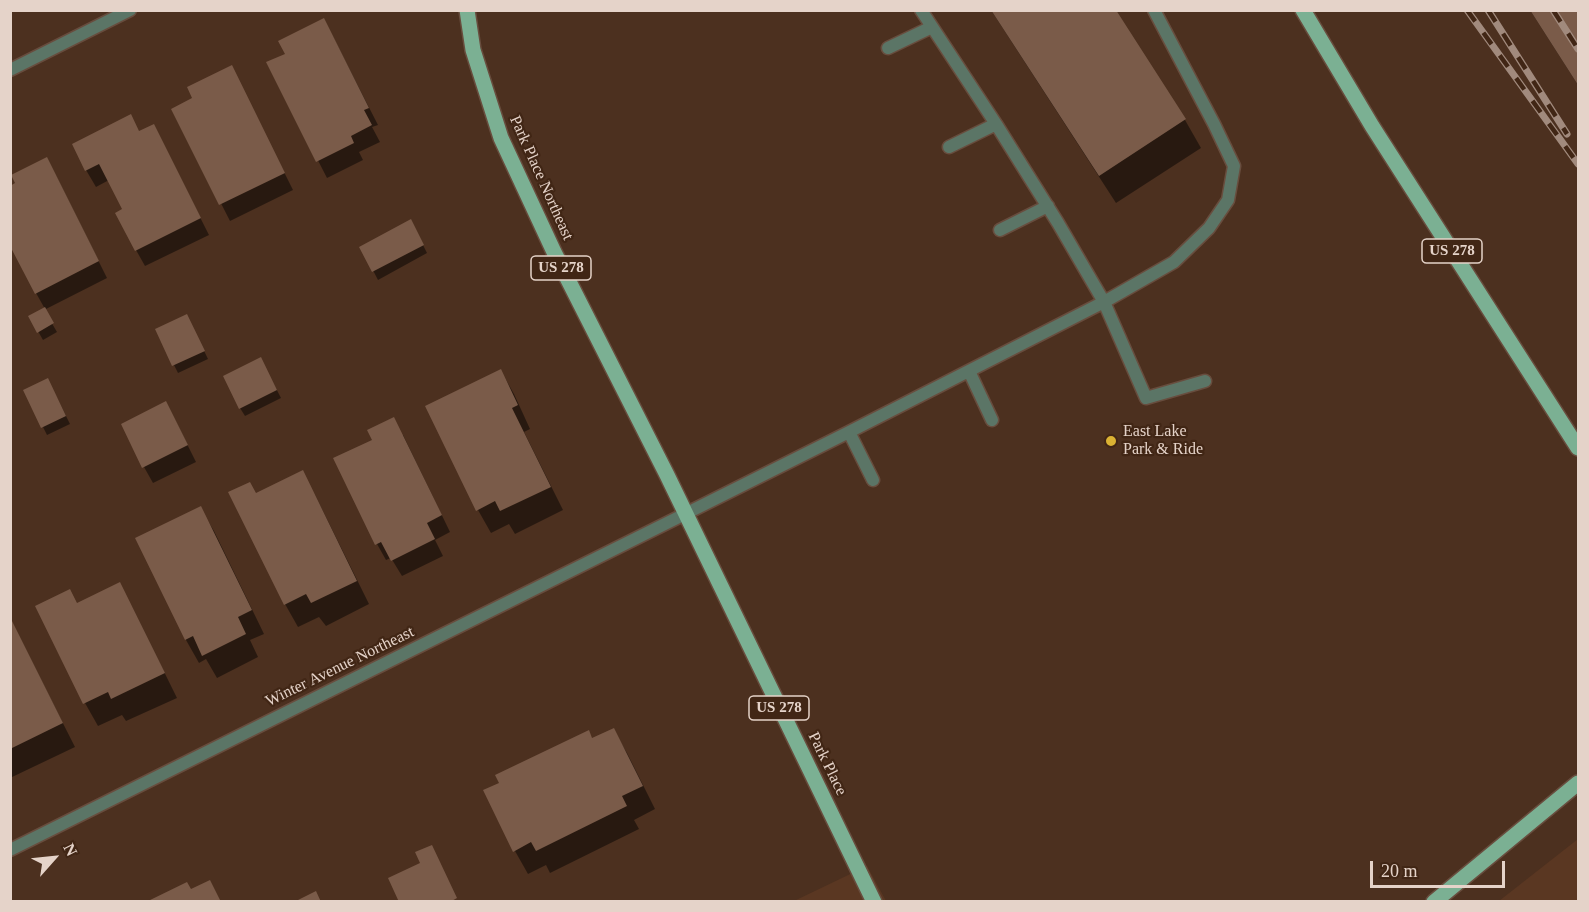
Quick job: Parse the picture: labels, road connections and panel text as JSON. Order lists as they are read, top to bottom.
{
  "streets": {
    "main road": ["Park Place Northeast", "US 278", "Park Place"],
    "street": ["Winter Avenue Northeast"]
  },
  "crossings": [
    ["Park Place Northeast", "Winter Avenue Northeast"],
    ["Park Place Northeast", "Park Place"],
    ["Winter Avenue Northeast", "Park Place"]
  ],
  "places": ["East Lake Park & Ride"],
  "scale_bar": "20 m",
  "north": "top right"
}
